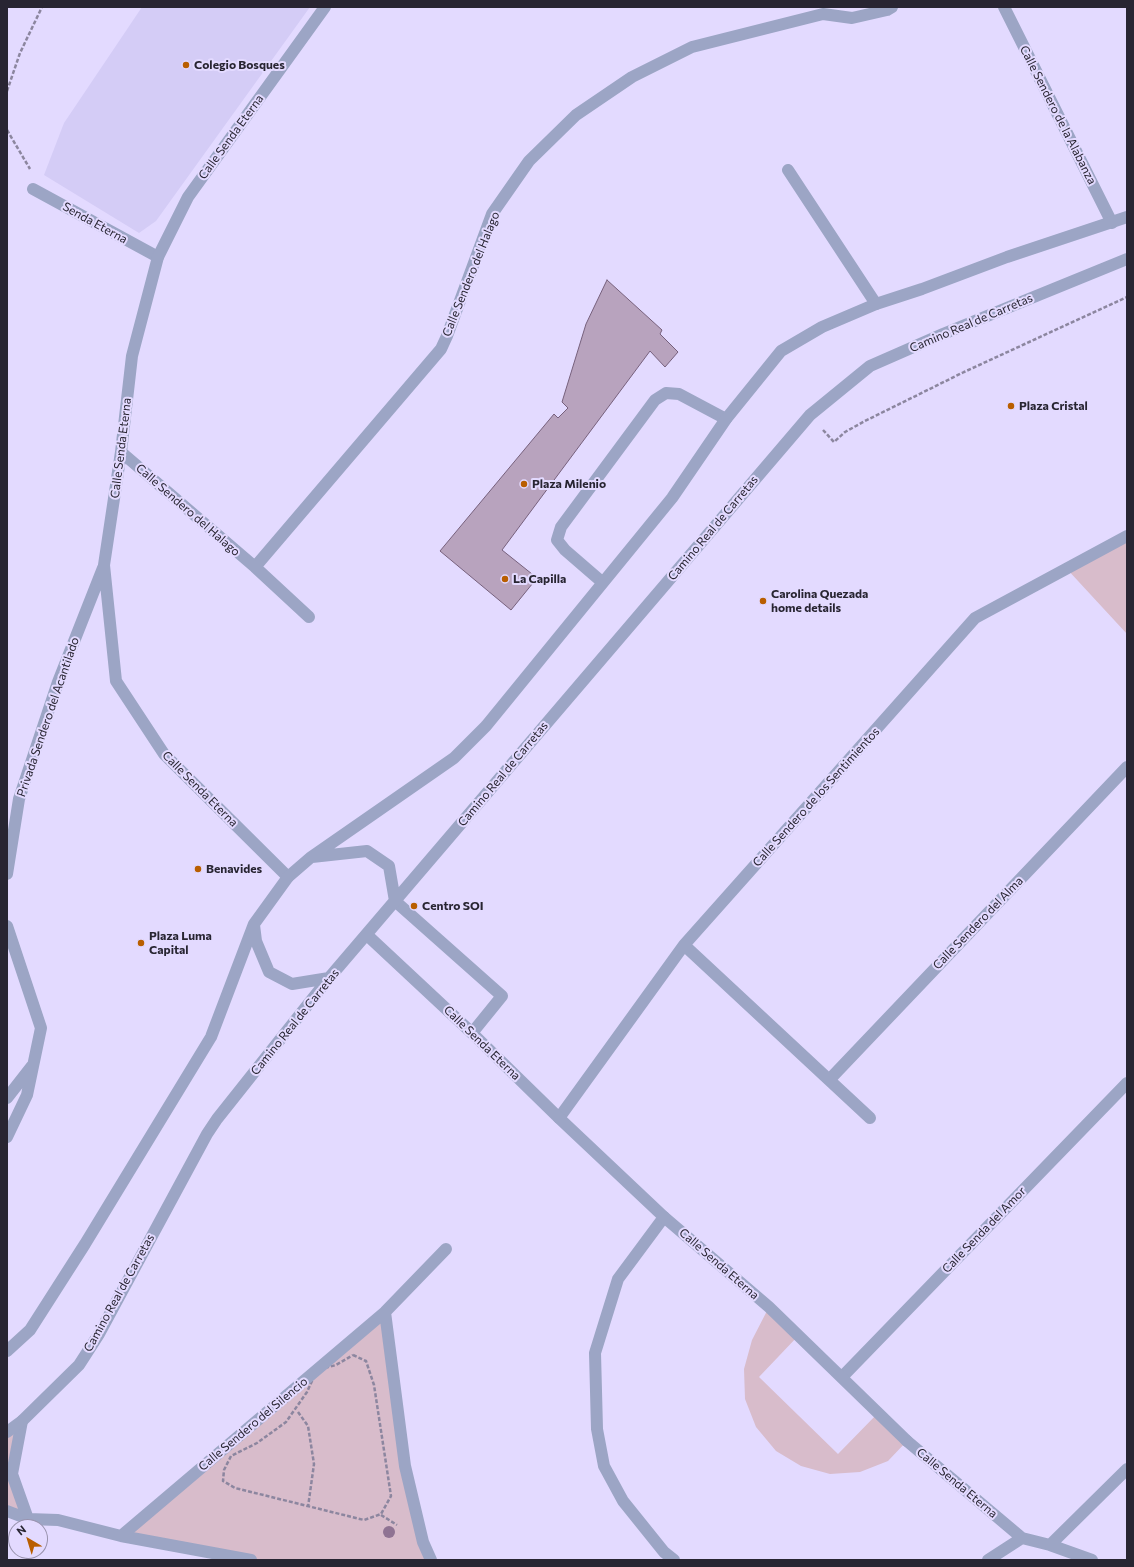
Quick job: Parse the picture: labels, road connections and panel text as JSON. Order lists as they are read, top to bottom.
{
  "streets": {
    "street": [
      "Calle Sendero de la Alabanza",
      "Calle Senda Eterna",
      "Senda Eterna",
      "Calle Sendero del Halago",
      "Camino Real de Carretas",
      "Privada Sendero del Acantilado",
      "Calle Sendero de los Sentimientos",
      "Calle Sendero del Alma",
      "Calle Senda del Amor",
      "Calle Sendero del Silencio"
    ]
  },
  "crossings": [
    ["Calle Senda Eterna", "Senda Eterna"],
    ["Calle Senda Eterna", "Calle Sendero del Halago"],
    ["Calle Senda Eterna", "Camino Real de Carretas"],
    ["Calle Senda Eterna", "Privada Sendero del Acantilado"],
    ["Calle Senda Eterna", "Calle Sendero de los Sentimientos"],
    ["Calle Senda Eterna", "Calle Senda del Amor"]
  ],
  "places": [
    "Colegio Bosques",
    "Plaza Cristal",
    "Plaza Milenio",
    "La Capilla",
    "Carolina Quezada home details",
    "Benavides",
    "Centro SOI",
    "Plaza Luma Capital"
  ],
  "north": "top left"
}
